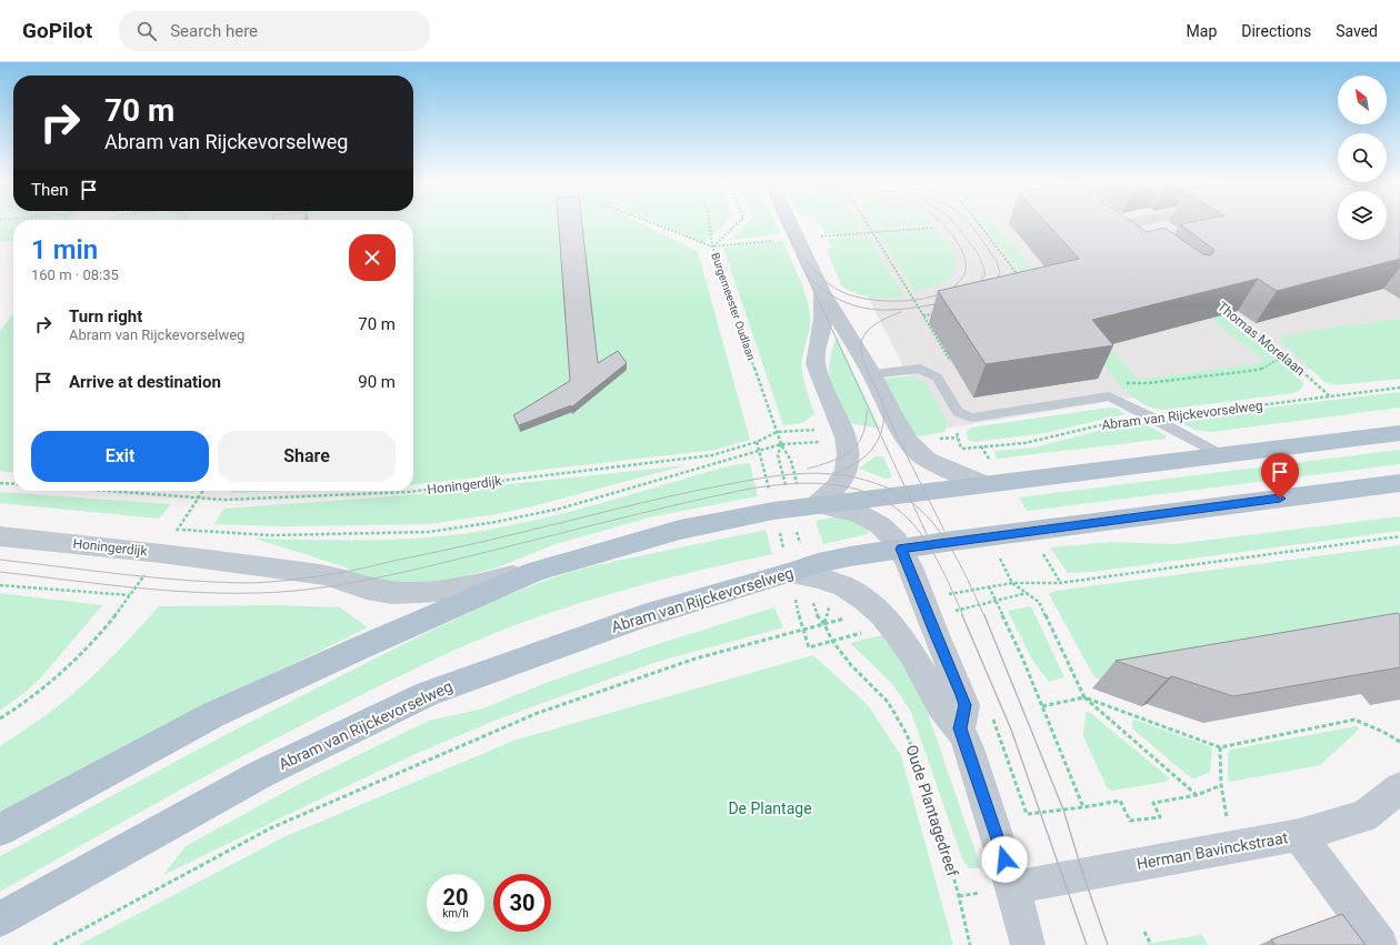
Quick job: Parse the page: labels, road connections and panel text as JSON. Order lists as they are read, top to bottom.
{
  "streets": {
    "main road": ["Abram van Rijckevorselweg"],
    "street": ["Honingerdijk", "Herman Bavinckstraat"],
    "path": ["Burgemeester Oudlaan", "Thomas Morelaan", "Oude Plantagedreef"]
  },
  "crossings": [
    ["Burgemeester Oudlaan", "Abram van Rijckevorselweg"],
    ["Thomas Morelaan", "Abram van Rijckevorselweg"],
    ["Abram van Rijckevorselweg", "Oude Plantagedreef"]
  ],
  "parks": ["De Plantage"],
  "north": "top left",
  "page": {
    "header": "GoPilot",
    "search": "Search here",
    "nav": ["Map", "Directions", "Saved"],
    "turn": ["70 m", "Abram van Rijckevorselweg"],
    "then": "Then",
    "heading": ["1 min", "160 m · 08:35"],
    "list": [
      {
        "name": "Turn right",
        "note": "Abram van Rijckevorselweg",
        "value": "70 m"
      },
      {
        "name": "Arrive at destination",
        "value": "90 m"
      }
    ],
    "buttons": ["Exit", "Share"],
    "speed": "20 km/h",
    "limit": "30"
  }
}
